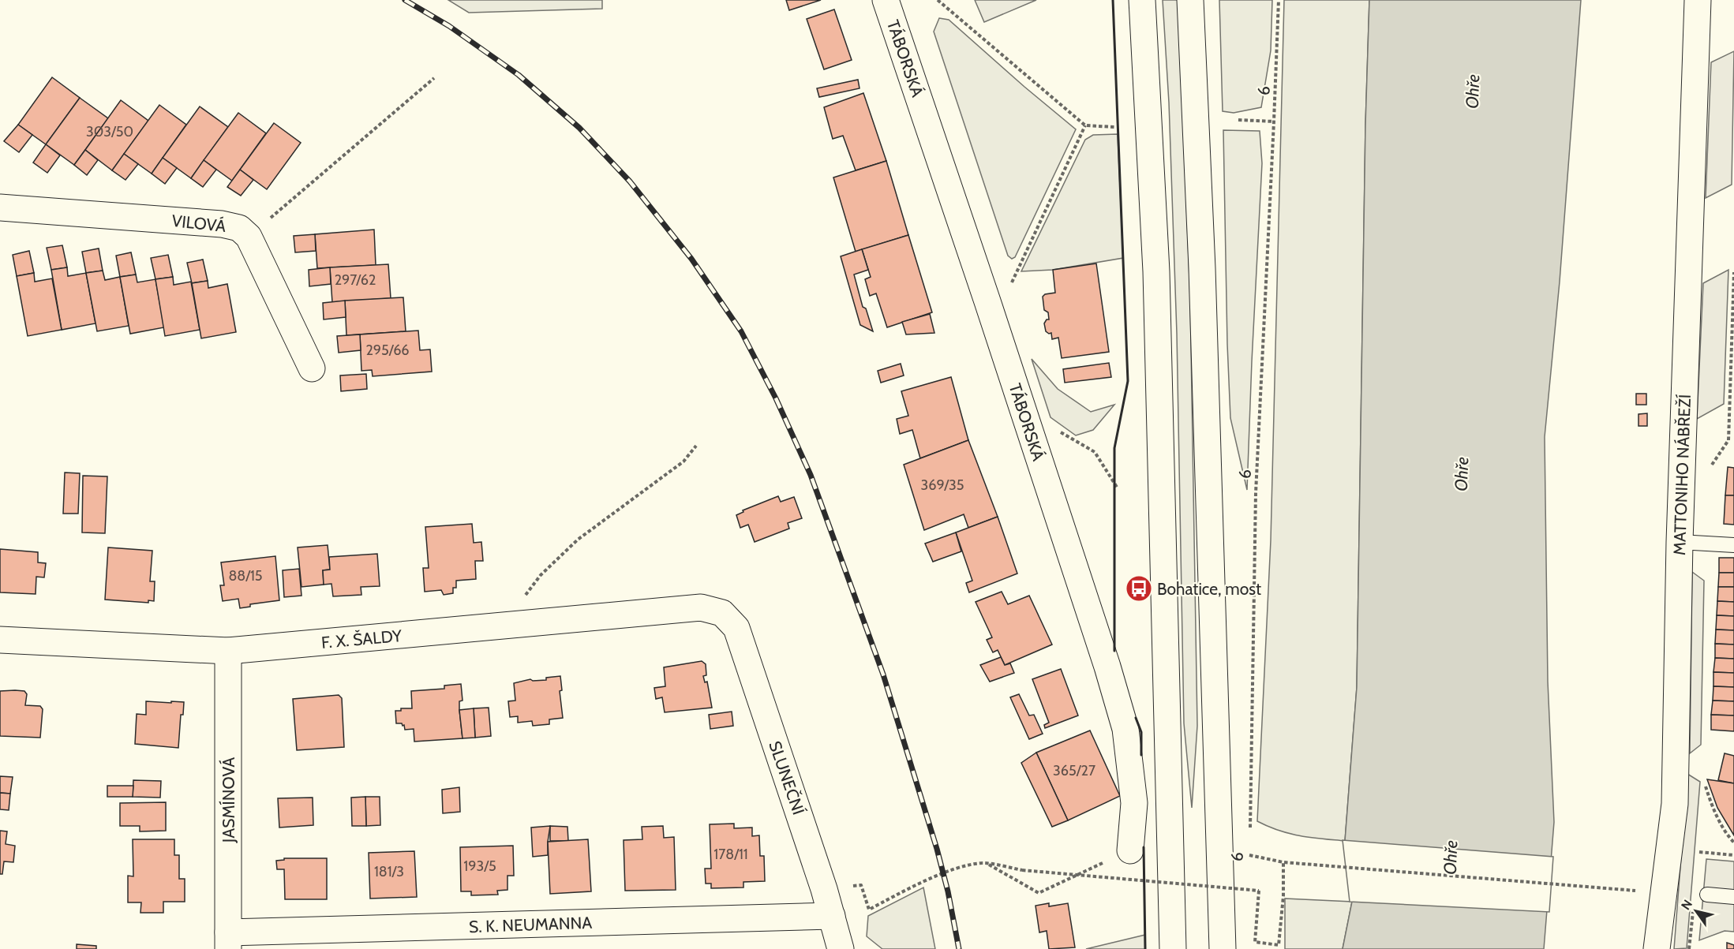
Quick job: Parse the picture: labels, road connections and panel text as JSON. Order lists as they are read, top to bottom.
{
  "streets": {
    "main road": [
      "TÁBORSKÁ",
      "6",
      "VILOVÁ",
      "MATTONIHO NÁBŘEŽÍ",
      "F. X. ŠALDY",
      "SLUNEČNÍ",
      "JASMÍNOVÁ",
      "S. K. NEUMANNA"
    ]
  },
  "crossings": [
    ["F. X. ŠALDY", "SLUNEČNÍ"],
    ["F. X. ŠALDY", "JASMÍNOVÁ"],
    ["SLUNEČNÍ", "S. K. NEUMANNA"],
    ["JASMÍNOVÁ", "S. K. NEUMANNA"]
  ],
  "water": ["Ohře"],
  "places": {
    "bus stop": ["Bohatice, most"]
  },
  "house_numbers": [
    "303/50",
    "297/62",
    "295/66",
    "369/35",
    "88/15",
    "365/27",
    "178/11",
    "193/5",
    "181/3"
  ],
  "north": "top left"
}
